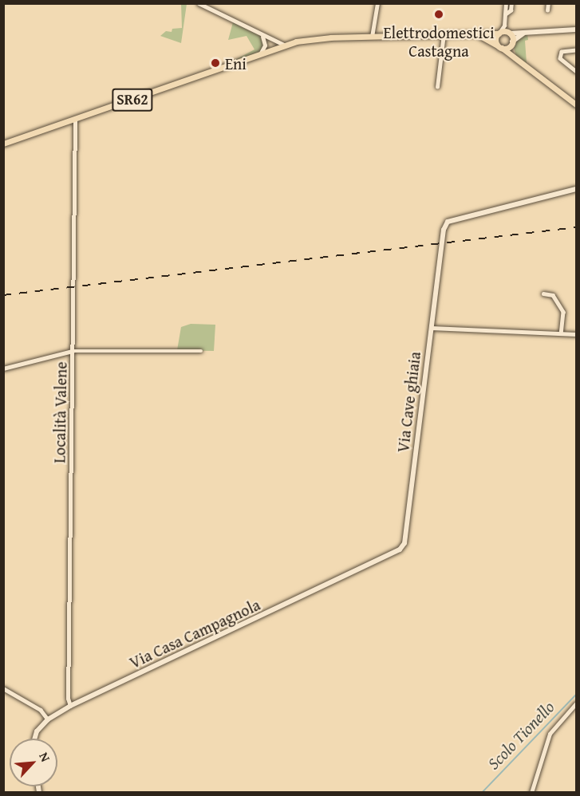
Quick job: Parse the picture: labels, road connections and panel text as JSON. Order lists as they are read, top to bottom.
{
  "streets": {
    "main road": ["SR62"],
    "street": ["Via Cave ghiaia", "Località Valene", "Via Casa Campagnola"]
  },
  "crossings": [
    ["SR62", "Località Valene"],
    ["Via Cave ghiaia", "Via Casa Campagnola"],
    ["Località Valene", "Via Casa Campagnola"]
  ],
  "water": ["Scolo Tionello"],
  "places": ["Elettrodomestici Castagna", "Eni"],
  "north": "top right"
}
